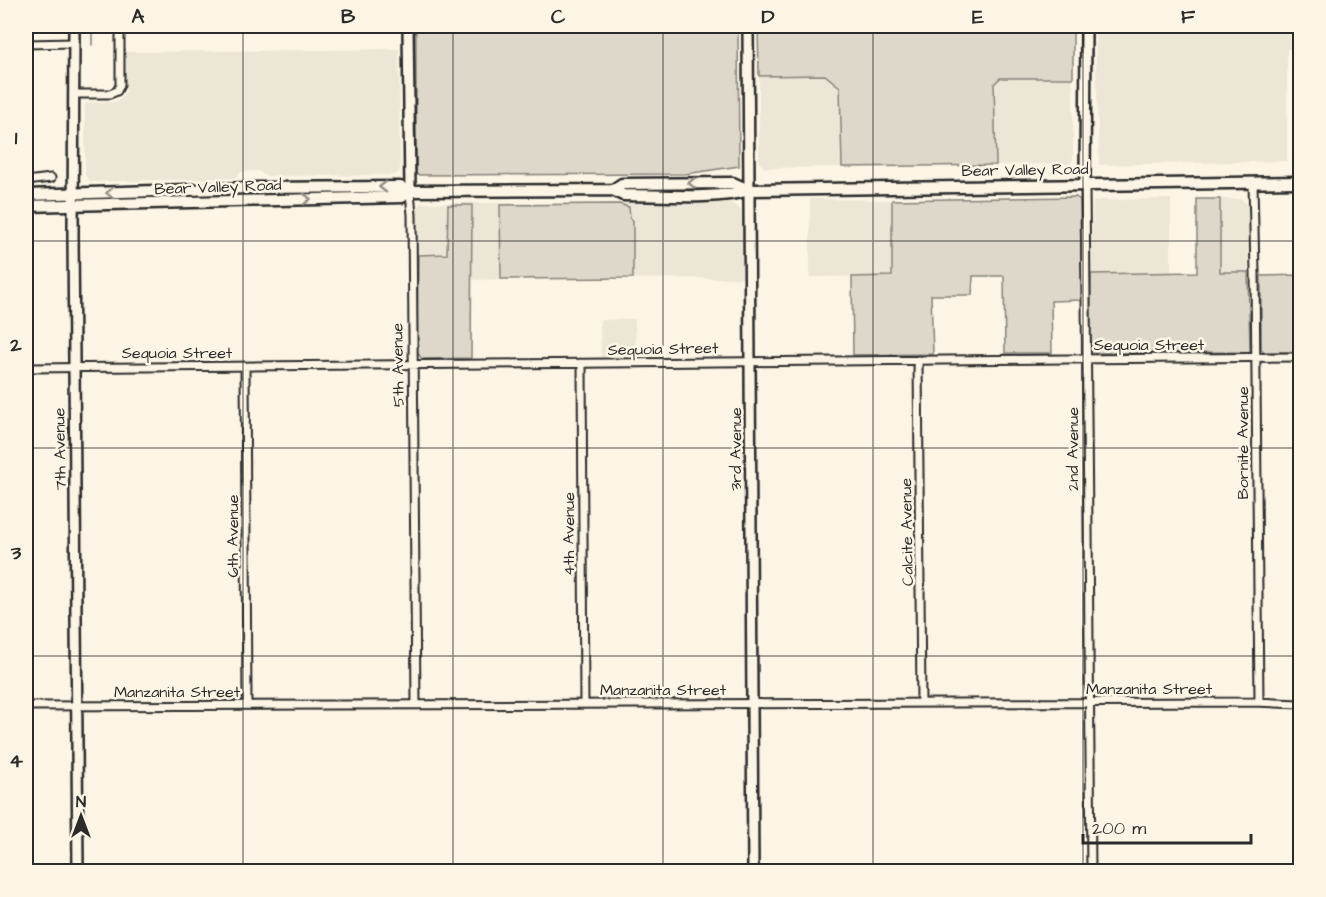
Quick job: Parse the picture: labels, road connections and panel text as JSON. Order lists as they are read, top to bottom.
{
  "streets": {
    "main road": ["Bear Valley Road"],
    "street": [
      "Sequoia Street",
      "5th Avenue",
      "Bornite Avenue",
      "7th Avenue",
      "3rd Avenue",
      "2nd Avenue",
      "Calcite Avenue",
      "4th Avenue",
      "6th Avenue",
      "Manzanita Street"
    ]
  },
  "crossings": [
    ["Bear Valley Road", "5th Avenue"],
    ["Bear Valley Road", "Bornite Avenue"],
    ["Bear Valley Road", "7th Avenue"],
    ["Bear Valley Road", "3rd Avenue"],
    ["Bear Valley Road", "2nd Avenue"],
    ["Sequoia Street", "5th Avenue"],
    ["Sequoia Street", "Bornite Avenue"],
    ["Sequoia Street", "7th Avenue"],
    ["Sequoia Street", "3rd Avenue"],
    ["Sequoia Street", "2nd Avenue"],
    ["Sequoia Street", "Calcite Avenue"],
    ["Sequoia Street", "4th Avenue"],
    ["Sequoia Street", "6th Avenue"],
    ["5th Avenue", "Manzanita Street"],
    ["Bornite Avenue", "Manzanita Street"],
    ["7th Avenue", "Manzanita Street"],
    ["3rd Avenue", "Manzanita Street"],
    ["2nd Avenue", "Manzanita Street"],
    ["Calcite Avenue", "Manzanita Street"],
    ["4th Avenue", "Manzanita Street"],
    ["6th Avenue", "Manzanita Street"]
  ],
  "scale_bar": "200 m",
  "north": "top",
  "grid": {
    "columns": [
      "A",
      "B",
      "C",
      "D",
      "E",
      "F"
    ],
    "rows": [
      "1",
      "2",
      "3",
      "4"
    ]
  }
}
